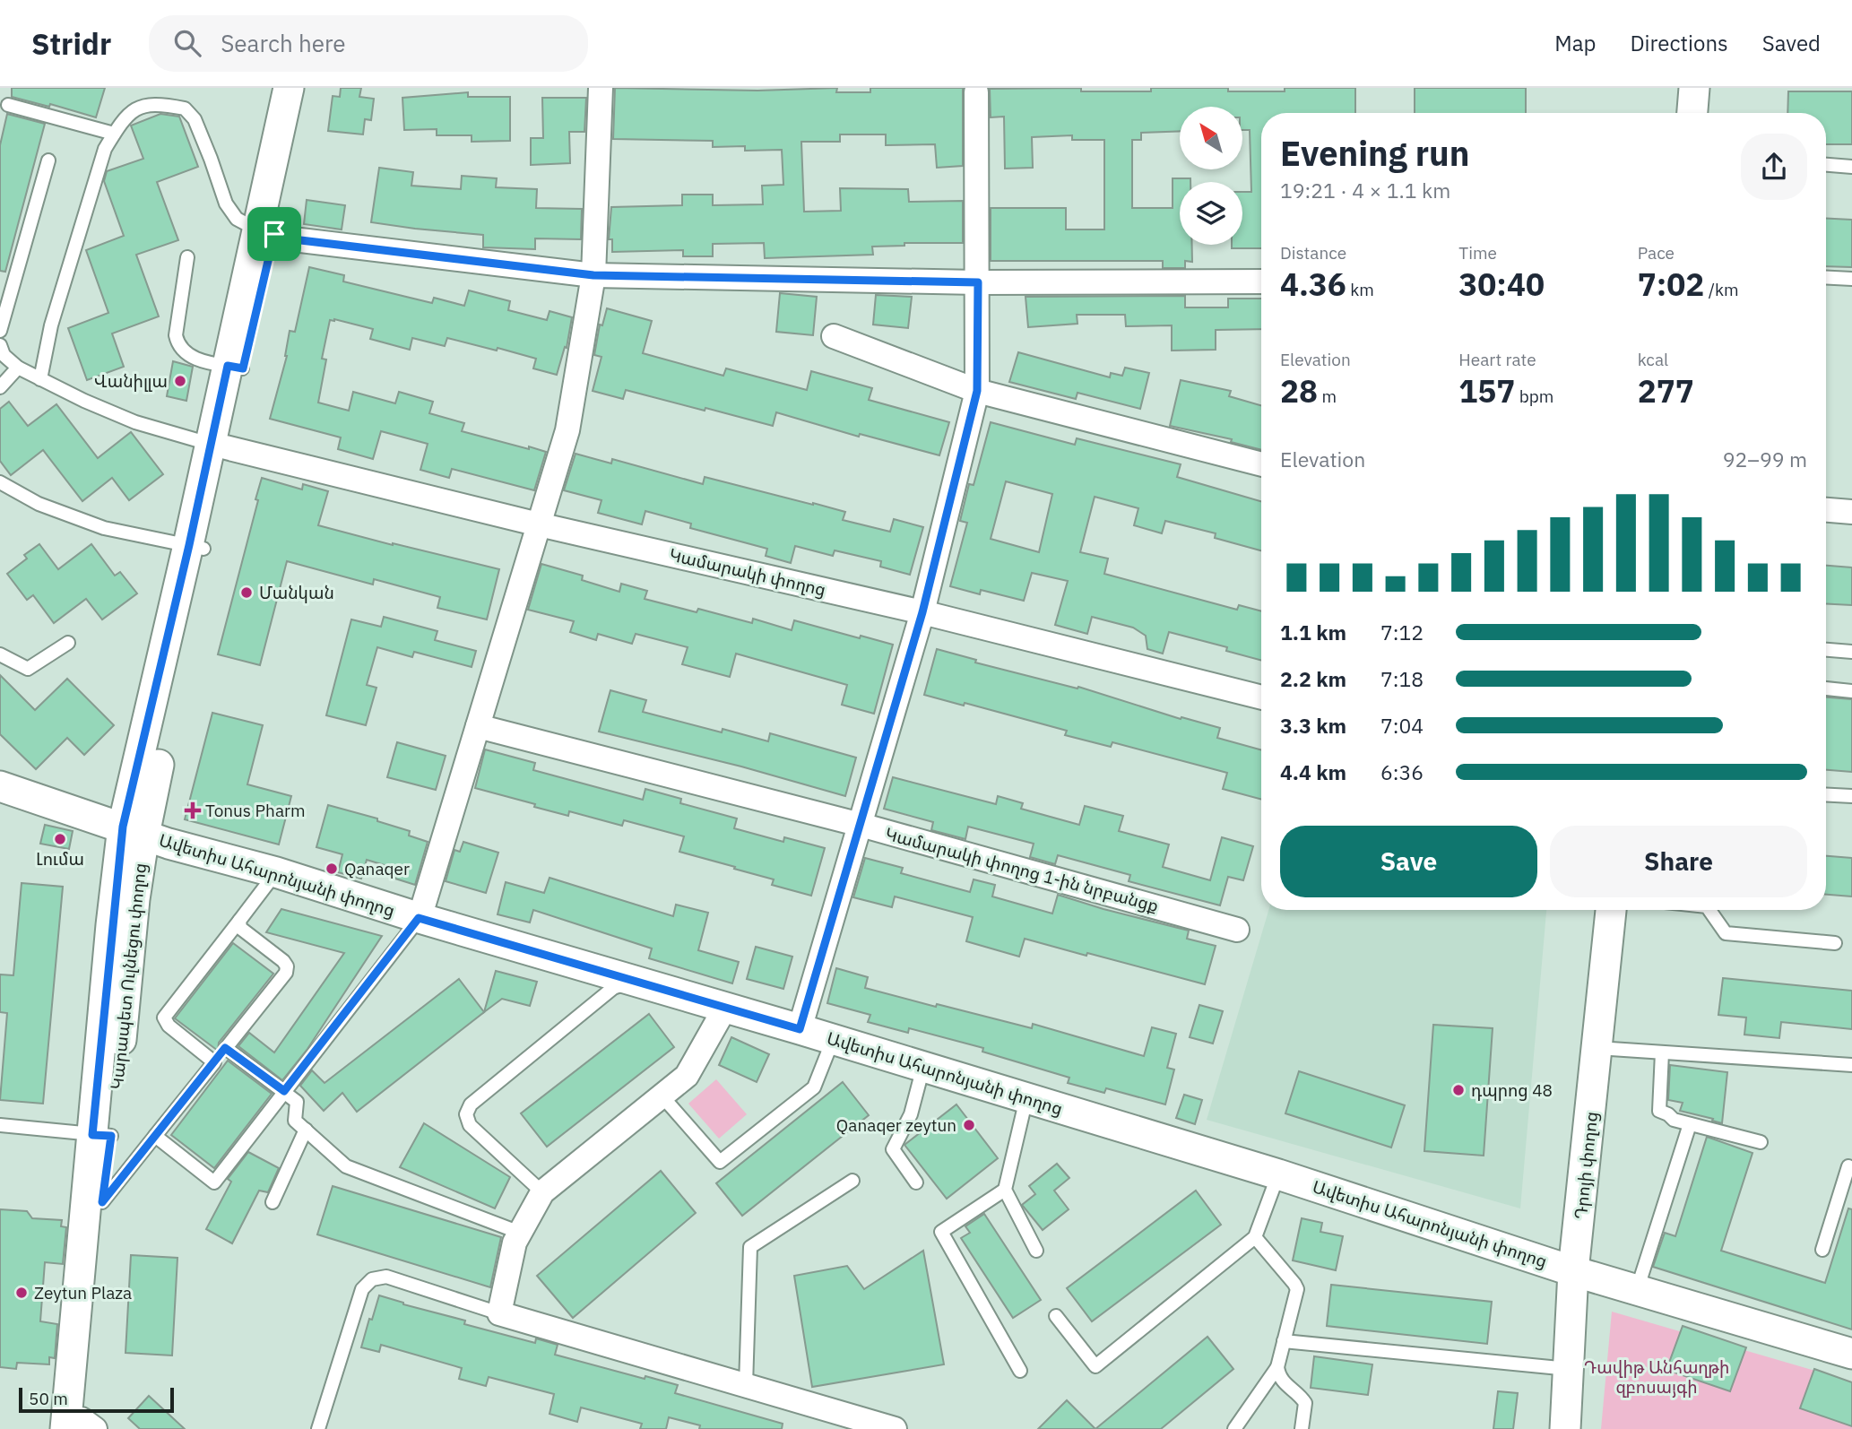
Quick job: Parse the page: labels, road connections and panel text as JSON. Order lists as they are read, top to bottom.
{
  "streets": {
    "street": [
      "Կամարակի փողոց",
      "Կամարակի փողոց 1-ին նրբանցք",
      "Ավետիս Ահարոնյանի փողոց",
      "Կարապետ Ուլնեցու փողոց",
      "Դրոյի փողոց"
    ]
  },
  "crossings": [
    ["Կամարակի փողոց", "Կարապետ Ուլնեցու փողոց"],
    ["Ավետիս Ահարոնյանի փողոց", "Կարապետ Ուլնեցու փողոց"],
    ["Ավետիս Ահարոնյանի փողոց", "Դրոյի փողոց"]
  ],
  "parks": ["Դավիթ Անհաղթի զբոսայգի"],
  "places": {
    "other": [
      "Վանիլլա",
      "Մանկան",
      "Լումա",
      "Qanaqer",
      "դպրոց 48",
      "Qanaqer zeytun",
      "Zeytun Plaza"
    ],
    "health": ["Tonus Pharm"]
  },
  "scale_bar": "50 m",
  "north": "top left",
  "page": {
    "header": "Stridr",
    "search": "Search here",
    "nav": ["Map", "Directions", "Saved"],
    "heading": ["Evening run", "19:21 · 4 × 1.1 km"],
    "stats": [
      ["Distance", "4.36 km"],
      ["Time", "30:40"],
      ["Pace", "7:02 /km"],
      ["Elevation", "28 m"],
      ["Heart rate", "157 bpm"],
      ["kcal", "277"]
    ],
    "chart": ["Elevation", "92–99 m"],
    "list": [
      {
        "name": "1.1 km",
        "note": "7:12"
      },
      {
        "name": "2.2 km",
        "note": "7:18"
      },
      {
        "name": "3.3 km",
        "note": "7:04"
      },
      {
        "name": "4.4 km",
        "note": "6:36"
      }
    ],
    "buttons": ["Save", "Share"],
    "scale": "50 m"
  }
}
